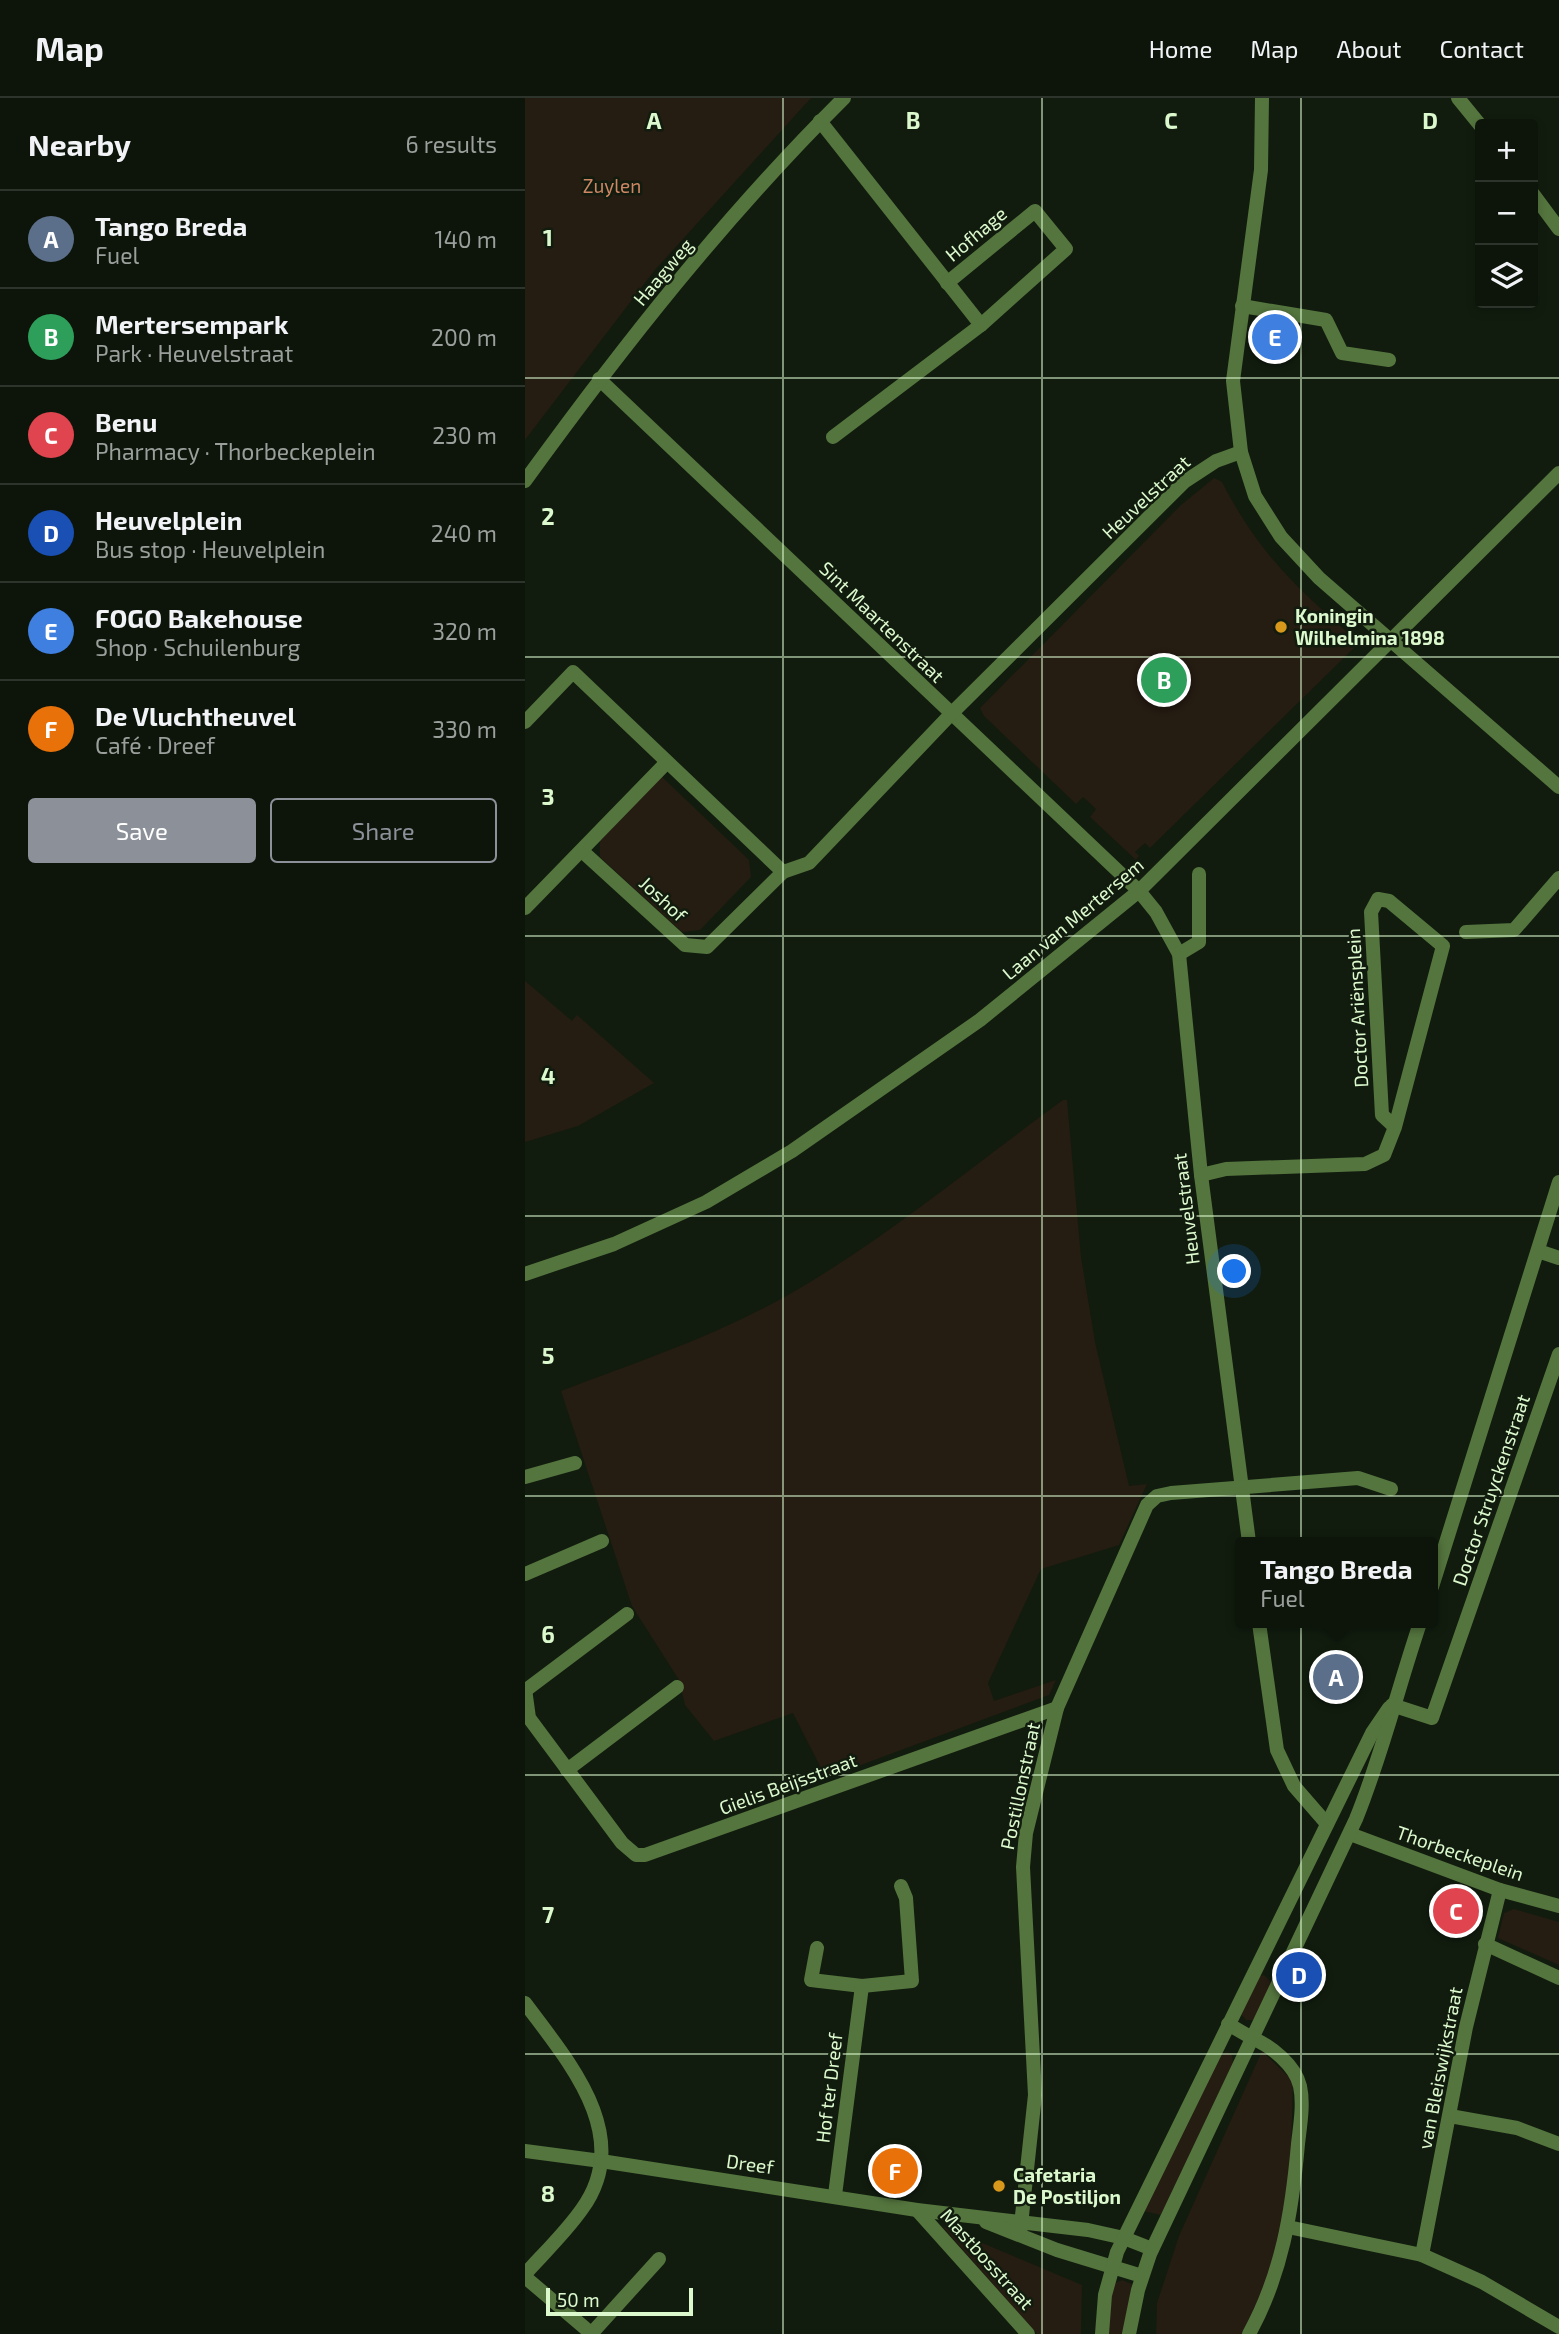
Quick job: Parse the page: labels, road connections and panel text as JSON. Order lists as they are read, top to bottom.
{
  "streets": {
    "street": [
      "Hofhage",
      "Haagweg",
      "Heuvelstraat",
      "Sint Maartenstraat",
      "Joshof",
      "Laan van Mertersem",
      "Doctor Ariënsplein",
      "Doctor Struyckenstraat",
      "Gielis Beijsstraat",
      "Postillonstraat",
      "Thorbeckeplein",
      "van Bleiswijkstraat",
      "Hof ter Dreef",
      "Dreef",
      "Mastbosstraat"
    ]
  },
  "crossings": [
    ["Hofhage", "Haagweg"],
    ["Haagweg", "Sint Maartenstraat"],
    ["Heuvelstraat", "Sint Maartenstraat"],
    ["Heuvelstraat", "Joshof"],
    ["Heuvelstraat", "Laan van Mertersem"],
    ["Heuvelstraat", "Doctor Ariënsplein"],
    ["Heuvelstraat", "Postillonstraat"],
    ["Sint Maartenstraat", "Joshof"],
    ["Sint Maartenstraat", "Laan van Mertersem"],
    ["Gielis Beijsstraat", "Postillonstraat"],
    ["Postillonstraat", "Dreef"],
    ["Thorbeckeplein", "van Bleiswijkstraat"],
    ["Hof ter Dreef", "Dreef"],
    ["Dreef", "Mastbosstraat"]
  ],
  "parks": ["Zuylen"],
  "places": ["Koningin Wilhelmina 1898", "Cafetaria De Postiljon"],
  "scale_bar": "50 m",
  "page": {
    "header": "Map",
    "nav": [
      "Home",
      "Map",
      "About",
      "Contact"
    ],
    "heading": ["Nearby", "6 results"],
    "map_buttons": ["+", "−"],
    "list": [
      {
        "mark": "A",
        "name": "Tango Breda",
        "note": "Fuel",
        "value": "140 m"
      },
      {
        "mark": "B",
        "name": "Mertersempark",
        "note": "Park · Heuvelstraat",
        "value": "200 m"
      },
      {
        "mark": "C",
        "name": "Benu",
        "note": "Pharmacy · Thorbeckeplein",
        "value": "230 m"
      },
      {
        "mark": "D",
        "name": "Heuvelplein",
        "note": "Bus stop · Heuvelplein",
        "value": "240 m"
      },
      {
        "mark": "E",
        "name": "FOGO Bakehouse",
        "note": "Shop · Schuilenburg",
        "value": "320 m"
      },
      {
        "mark": "F",
        "name": "De Vluchtheuvel",
        "note": "Café · Dreef",
        "value": "330 m"
      }
    ],
    "pins": [
      "E",
      "B",
      "A",
      "C",
      "D",
      "F"
    ],
    "buttons": ["Save", "Share"],
    "popup": ["Tango Breda", "Fuel"],
    "scale": "50 m"
  },
  "grid": {
    "columns": [
      "A",
      "B",
      "C",
      "D"
    ],
    "rows": [
      "1",
      "2",
      "3",
      "4",
      "5",
      "6",
      "7",
      "8"
    ]
  }
}
